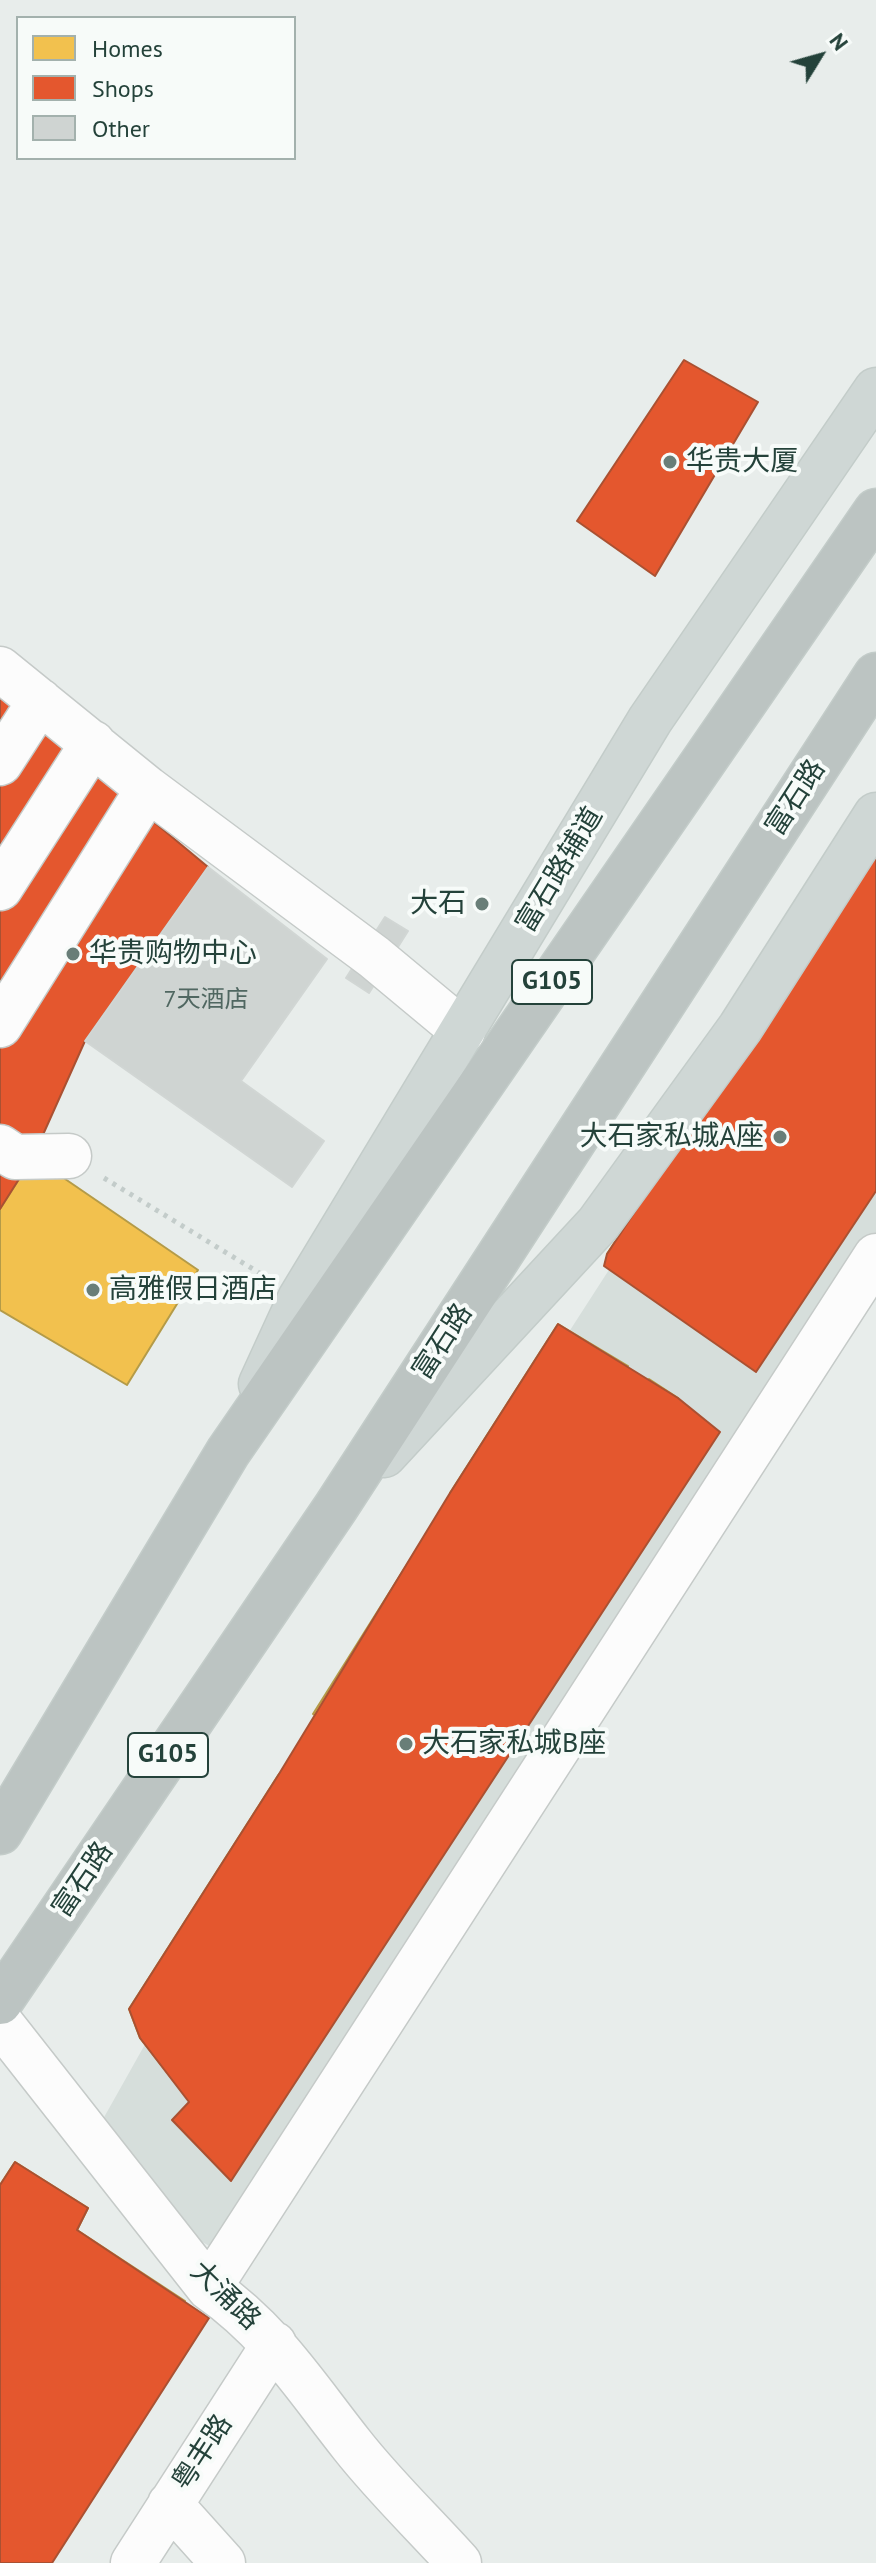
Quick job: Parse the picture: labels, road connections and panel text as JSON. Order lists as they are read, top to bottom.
{
  "streets": {
    "highway": ["富石路", "G105"],
    "main road": ["富石路辅道"],
    "street": ["大涌路", "粤丰路"]
  },
  "crossings": [
    ["富石路辅道", "G105"],
    ["大涌路", "粤丰路"]
  ],
  "places": [
    "华贵大厦",
    "大石",
    "华贵购物中心",
    "大石家私城A座",
    "高雅假日酒店",
    "大石家私城B座"
  ],
  "house_numbers": ["7天酒店"],
  "legend": ["Homes", "Shops", "Other"],
  "north": "top right"
}
